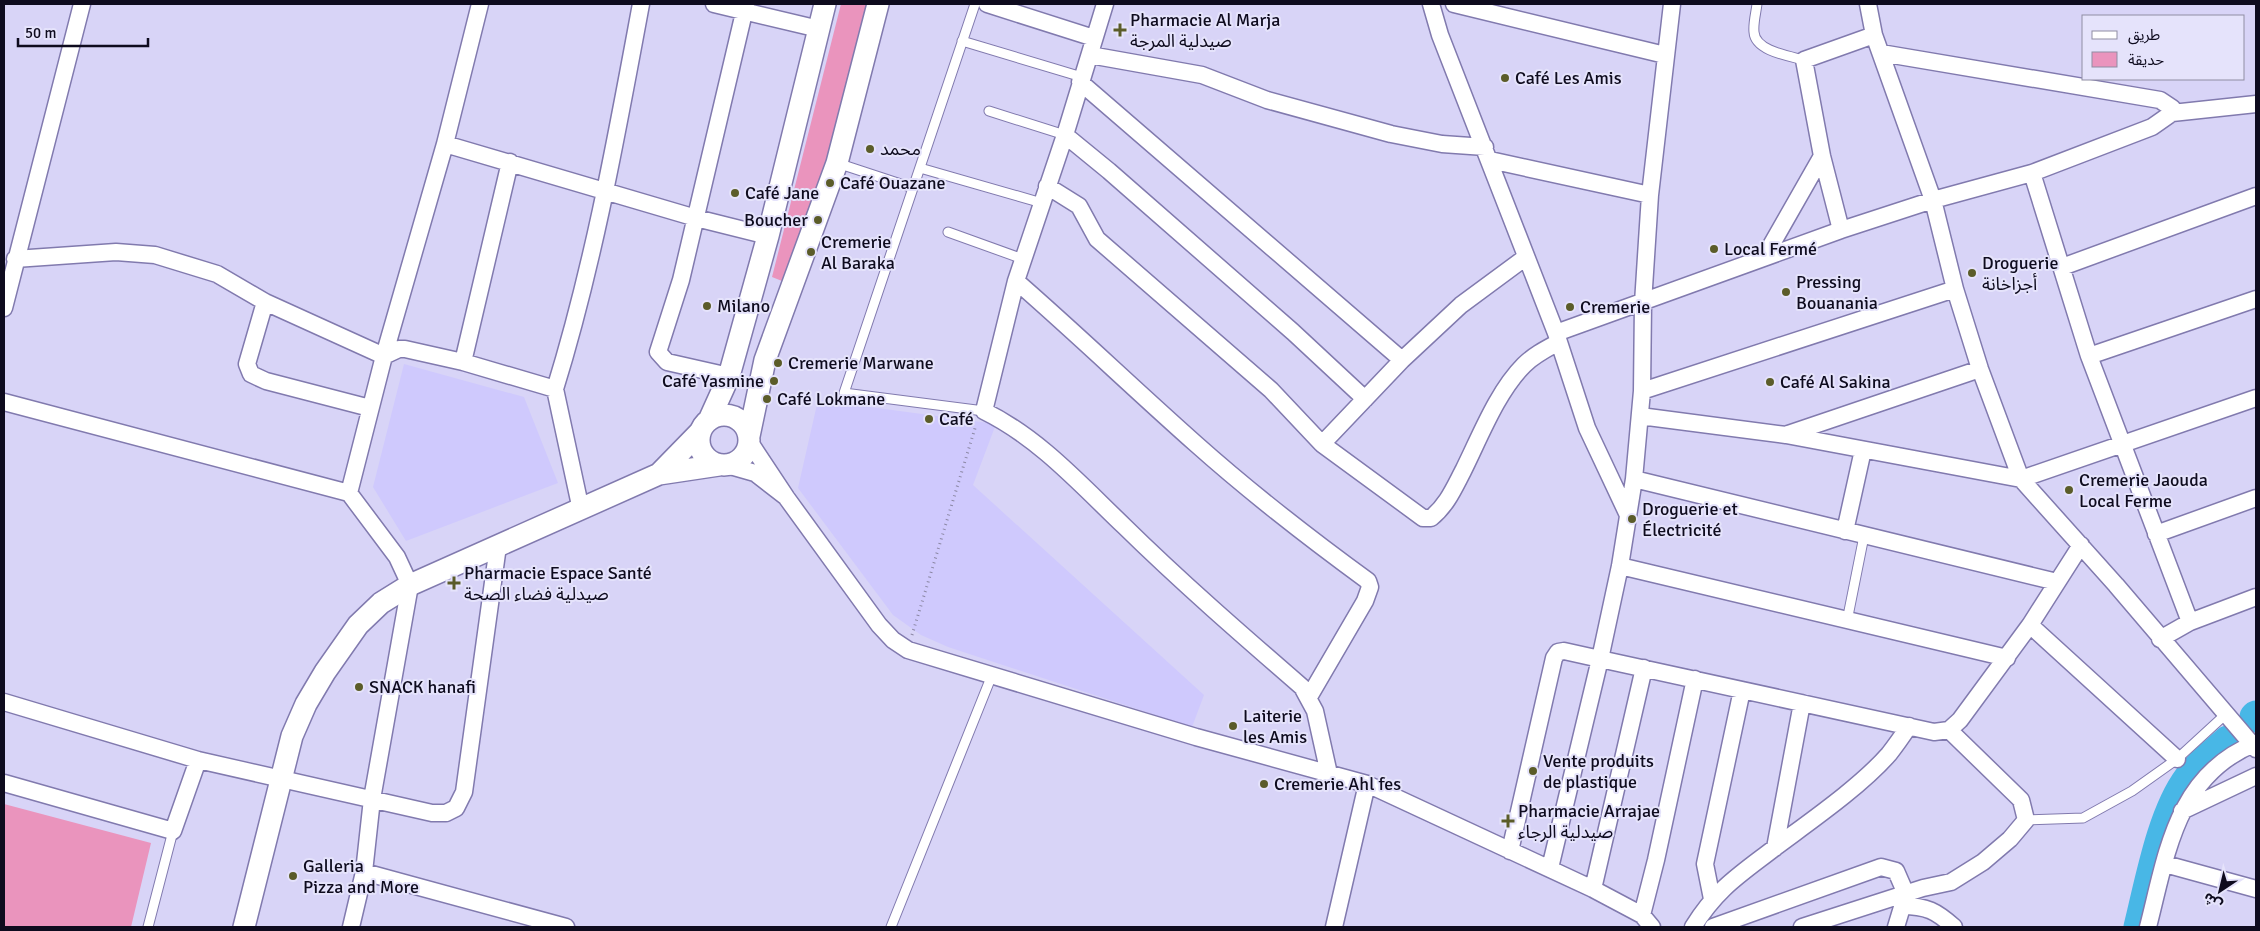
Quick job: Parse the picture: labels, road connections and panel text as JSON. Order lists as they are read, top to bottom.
{
  "places": {
    "health": ["Pharmacie Al Marja صيدلية المرجة", "Pharmacie Espace Santé صيدلية فضاء الصحة", "Pharmacie Arrajae صيدلية الرجاء"],
    "other": [
      "Café Les Amis",
      "محمد",
      "Café Ouazane",
      "Café Jane",
      "Boucher",
      "Local Fermé",
      "Cremerie Al Baraka",
      "Droguerie أجزاخانة",
      "Pressing Bouanania",
      "Milano",
      "Cremerie",
      "Cremerie Marwane",
      "Café Yasmine",
      "Café Al Sakina",
      "Café Lokmane",
      "Café",
      "Cremerie Jaouda Local Ferme",
      "Droguerie et Électricité",
      "SNACK hanafi",
      "Laiterie les Amis",
      "Vente produits de plastique",
      "Cremerie Ahl fes",
      "Galleria Pizza and More"
    ]
  },
  "legend": ["طريق", "حديقة"],
  "scale_bar": "50 m",
  "north": "bottom left"
}
